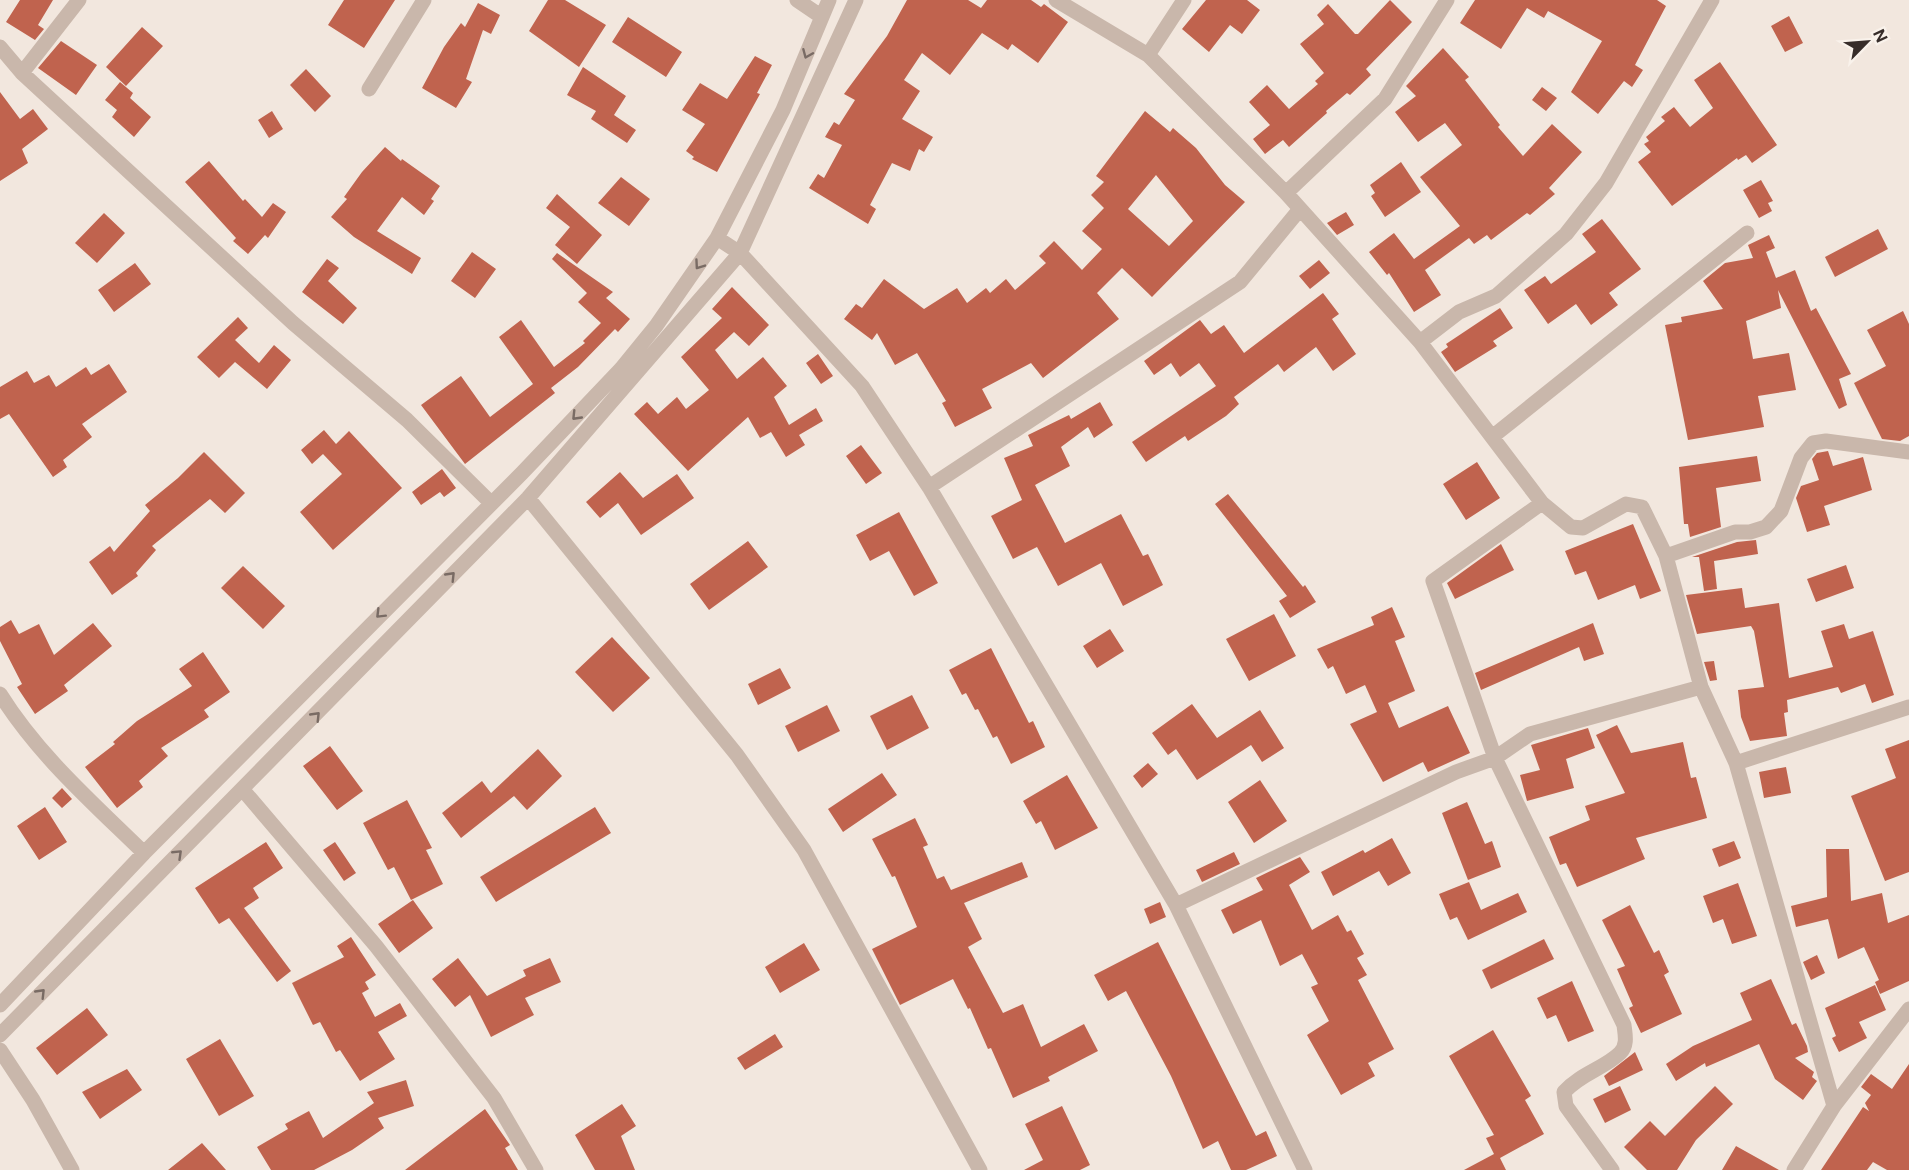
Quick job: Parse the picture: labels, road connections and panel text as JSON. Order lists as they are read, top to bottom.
{
  "north": "top right"
}
